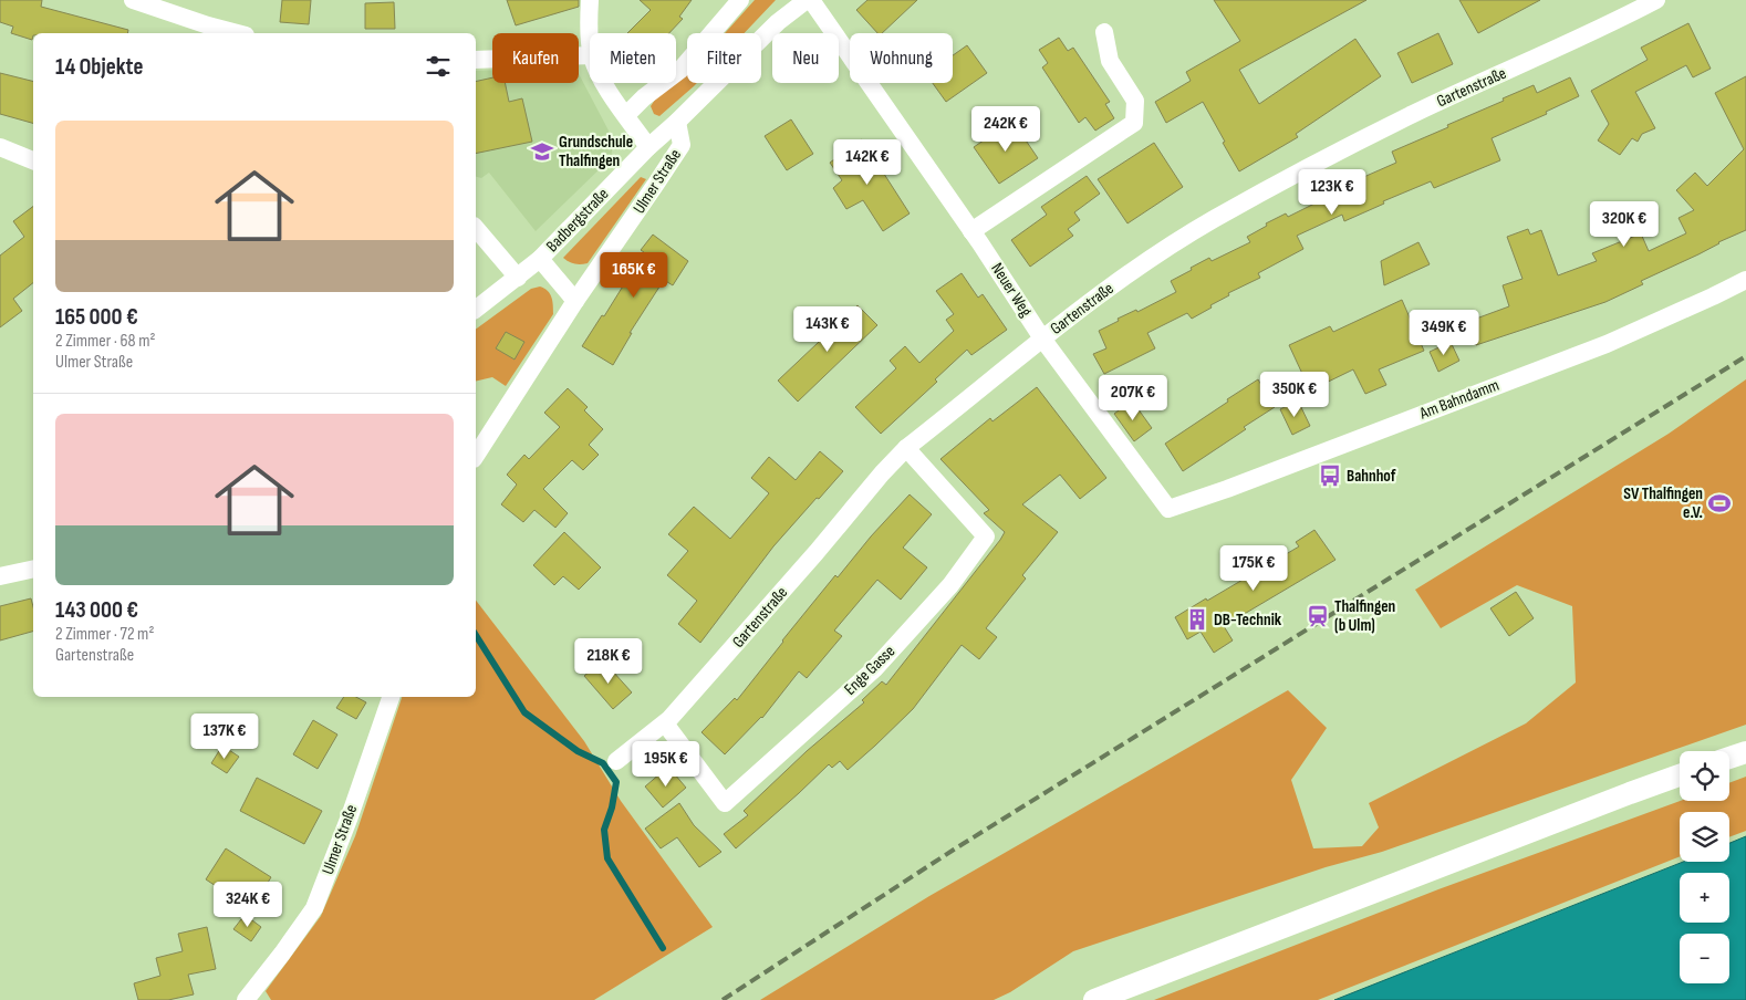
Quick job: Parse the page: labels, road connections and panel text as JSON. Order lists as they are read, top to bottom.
{
  "streets": {
    "street": [
      "Gartenstraße",
      "Ulmer Straße",
      "Badbergstraße",
      "Neuer Weg",
      "Am Bahndamm",
      "Enge Gasse"
    ]
  },
  "crossings": [
    ["Gartenstraße", "Neuer Weg"],
    ["Gartenstraße", "Enge Gasse"],
    ["Ulmer Straße", "Badbergstraße"],
    ["Neuer Weg", "Am Bahndamm"]
  ],
  "places": {
    "school or university": ["Grundschule Thalfingen"],
    "bus stop": ["Bahnhof"],
    "sports": ["SV Thalfingen e.V."],
    "station": ["Thalfingen (b Ulm)"],
    "building": ["DB-Technik"]
  },
  "page": {
    "chip": [
      "Kaufen",
      "Mieten",
      "Filter",
      "Neu",
      "Wohnung"
    ],
    "heading": "14 Objekte",
    "list": [
      {
        "name": "165 000 €",
        "note": "2 Zimmer · 68 m² · Ulmer Straße"
      },
      {
        "name": "143 000 €",
        "note": "2 Zimmer · 72 m² · Gartenstraße"
      }
    ],
    "price": [
      "242K €",
      "142K €",
      "123K €",
      "320K €",
      "165K €",
      "143K €",
      "349K €",
      "350K €",
      "207K €",
      "175K €",
      "218K €",
      "137K €",
      "195K €",
      "324K €"
    ],
    "map_buttons": ["+", "−"]
  }
}
